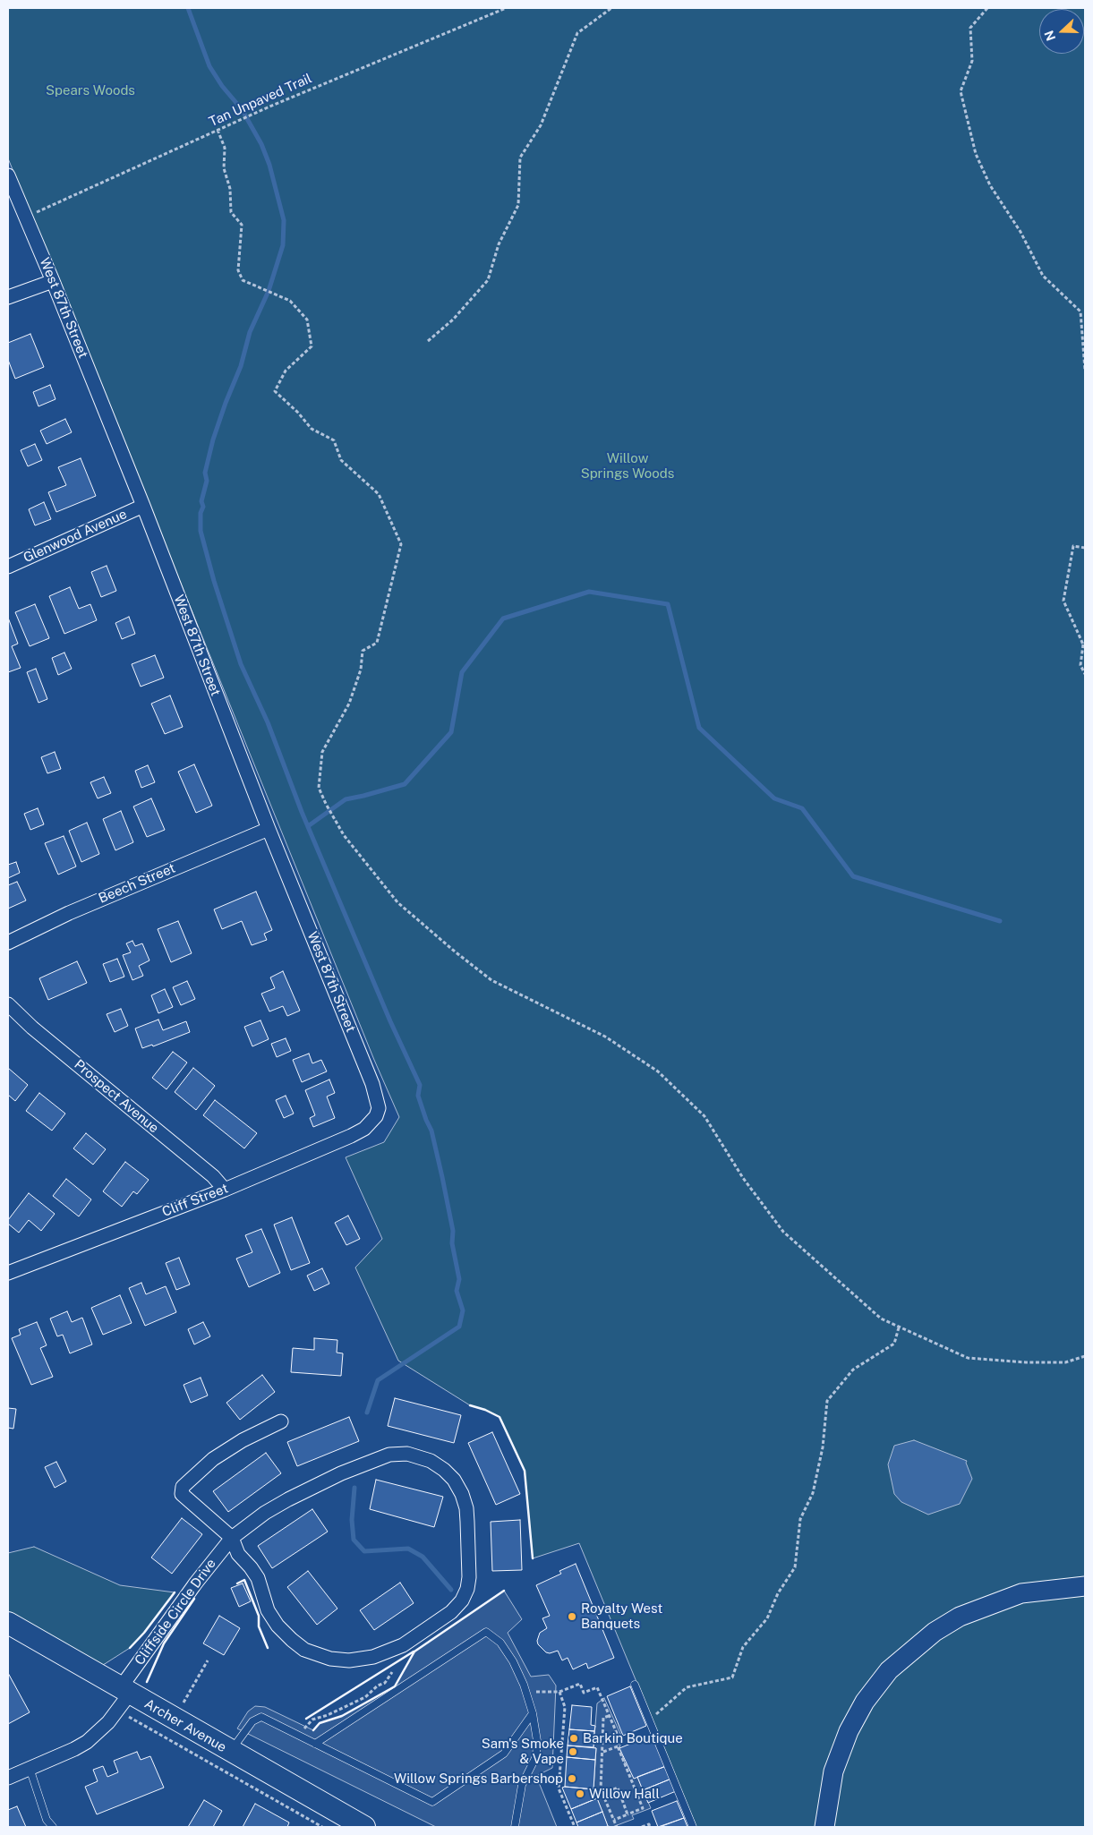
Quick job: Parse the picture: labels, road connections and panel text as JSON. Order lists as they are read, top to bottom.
{
  "streets": {
    "main road": ["Archer Avenue"],
    "street": [
      "West 87th Street",
      "Glenwood Avenue",
      "Beech Street",
      "Prospect Avenue",
      "Cliff Street",
      "Cliffside Circle Drive"
    ],
    "path": ["Tan Unpaved Trail"]
  },
  "crossings": [
    ["Tan Unpaved Trail", "West 87th Street"],
    ["West 87th Street", "Glenwood Avenue"],
    ["West 87th Street", "Beech Street"],
    ["West 87th Street", "Cliff Street"],
    ["Prospect Avenue", "Cliff Street"],
    ["Cliffside Circle Drive", "Archer Avenue"]
  ],
  "parks": ["Spears Woods", "Willow Springs Woods"],
  "places": [
    "Royalty West Banquets",
    "Barkin Boutique",
    "Sam's Smoke & Vape",
    "Willow Springs Barbershop",
    "Willow Hall"
  ],
  "north": "left"
}
